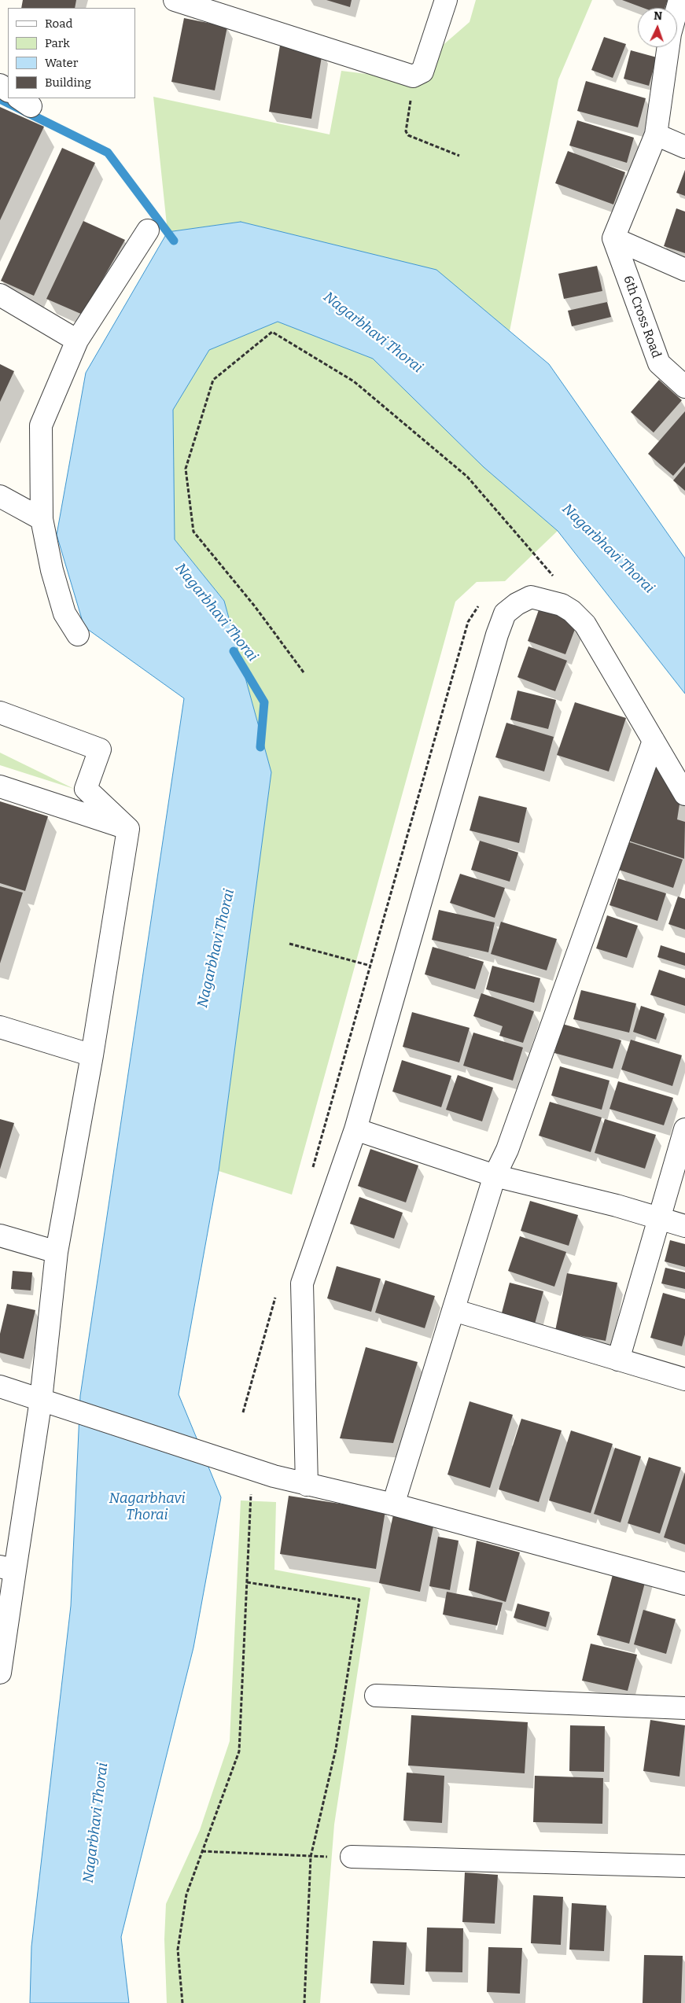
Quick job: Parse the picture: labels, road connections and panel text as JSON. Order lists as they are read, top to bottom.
{
  "streets": {
    "street": ["6th Cross Road"]
  },
  "water": ["Nagarbhavi Thorai"],
  "legend": [
    "Road",
    "Park",
    "Water",
    "Building"
  ],
  "north": "top"
}
